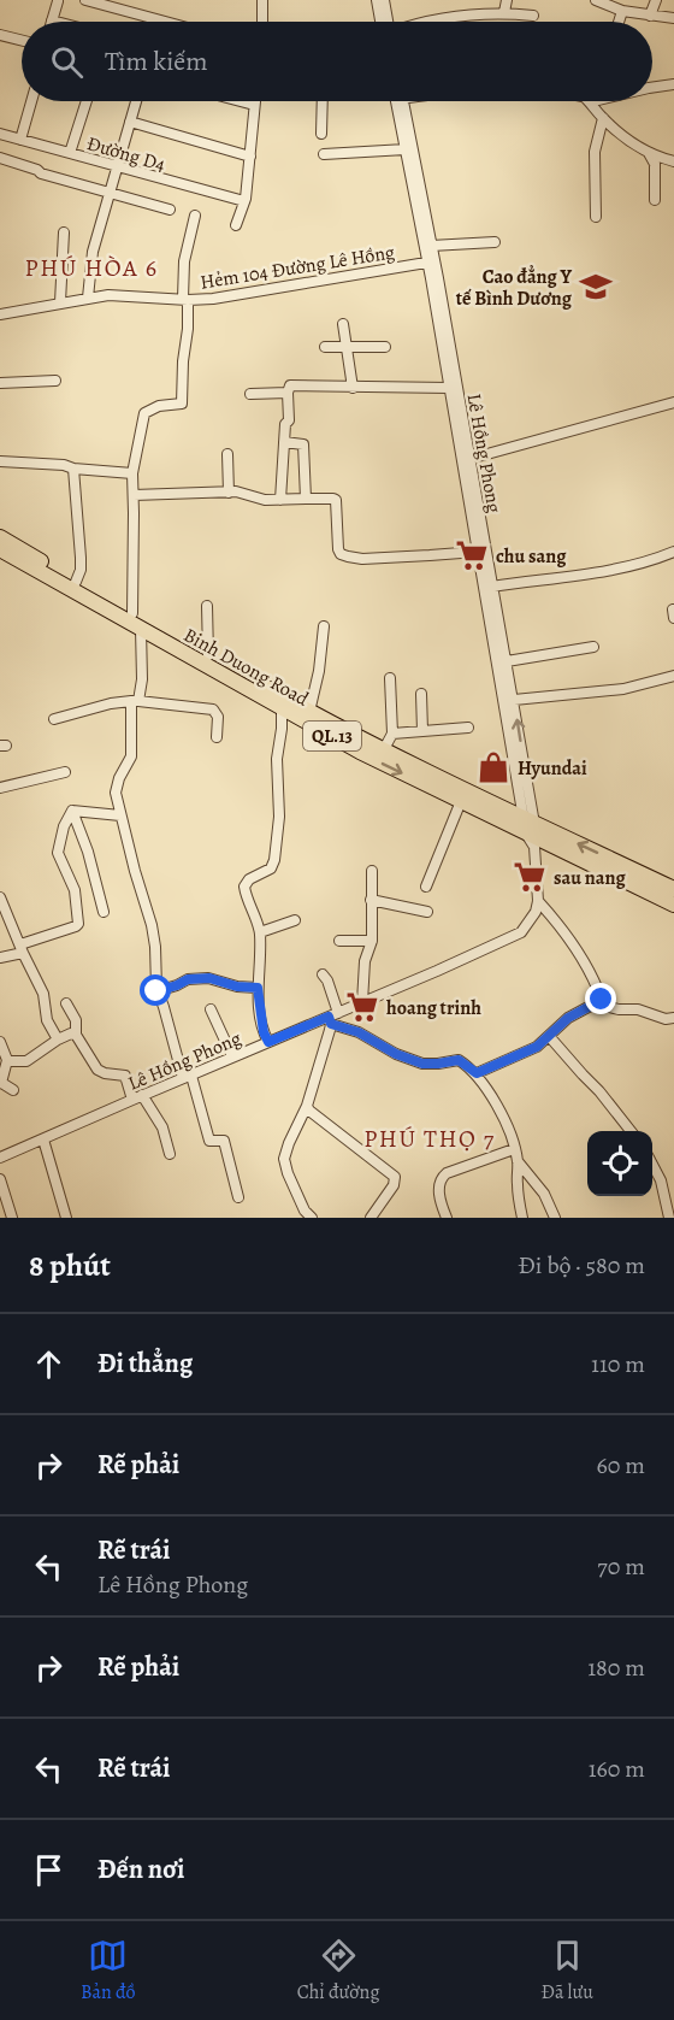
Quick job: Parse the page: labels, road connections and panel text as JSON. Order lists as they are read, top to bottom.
{
  "streets": {
    "highway": ["Binh Duong Road", "QL.13"],
    "street": ["Đường D4", "Hẻm 104 Đường Lê Hồng", "Lê Hồng Phong"]
  },
  "crossings": [
    ["Hẻm 104 Đường Lê Hồng", "Lê Hồng Phong"],
    ["Lê Hồng Phong", "Binh Duong Road"]
  ],
  "districts": ["PHÚ HÒA 6", "PHÚ THỌ 7"],
  "places": {
    "school or university": ["Cao đẳng Y tế Bình Dương"],
    "supermarket": ["chu sang", "sau nang", "hoang trinh"],
    "shop": ["Hyundai"]
  },
  "page": {
    "search": "Tìm kiếm",
    "heading": ["8 phút", "Đi bộ · 580 m"],
    "list": [
      ["Đi thẳng", "110 m"],
      ["Rẽ phải", "60 m"],
      ["Rẽ trái", "Lê Hồng Phong", "70 m"],
      ["Rẽ phải", "180 m"],
      ["Rẽ trái", "160 m"],
      "Đến nơi"
    ],
    "nav": ["Bản đồ", "Chỉ đường", "Đã lưu"]
  }
}
